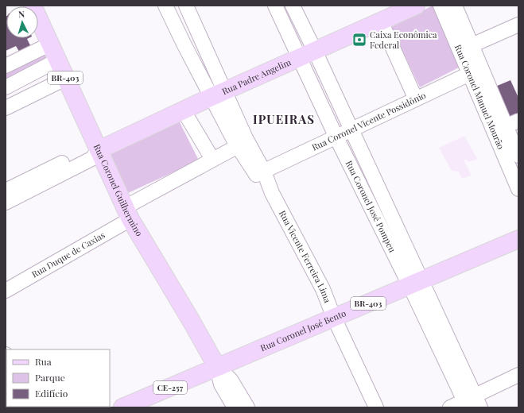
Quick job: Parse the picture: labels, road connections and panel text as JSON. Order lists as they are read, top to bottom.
{
  "streets": {
    "main road": [
      "Rua Padre Angelim",
      "BR-403",
      "Rua Coronel Guilhermino",
      "Rua Coronel José Bento",
      "CE-257"
    ],
    "street": [
      "Rua Coronel Manuel Mourão",
      "Rua Coronel Vicente Possidônio",
      "Rua Coronel José Pompeu",
      "Rua Duque de Caxias",
      "Rua Vicente Ferreira Lima"
    ]
  },
  "crossings": [
    ["Rua Padre Angelim", "Rua Coronel Guilhermino"],
    ["Rua Padre Angelim", "Rua Coronel José Pompeu"],
    ["Rua Padre Angelim", "Rua Vicente Ferreira Lima"],
    ["Rua Coronel Manuel Mourão", "Rua Coronel Vicente Possidônio"],
    ["Rua Coronel Vicente Possidônio", "Rua Coronel José Pompeu"],
    ["Rua Coronel Vicente Possidônio", "Rua Vicente Ferreira Lima"],
    ["Rua Coronel Guilhermino", "Rua Duque de Caxias"],
    ["Rua Coronel Guilhermino", "Rua Coronel José Bento"],
    ["Rua Coronel José Pompeu", "Rua Coronel José Bento"],
    ["Rua Duque de Caxias", "Rua Vicente Ferreira Lima"],
    ["Rua Vicente Ferreira Lima", "Rua Coronel José Bento"]
  ],
  "districts": ["IPUEIRAS"],
  "places": {
    "bank": ["Caixa Econômica Federal"]
  },
  "legend": ["Rua", "Parque", "Edifício"],
  "north": "top"
}
